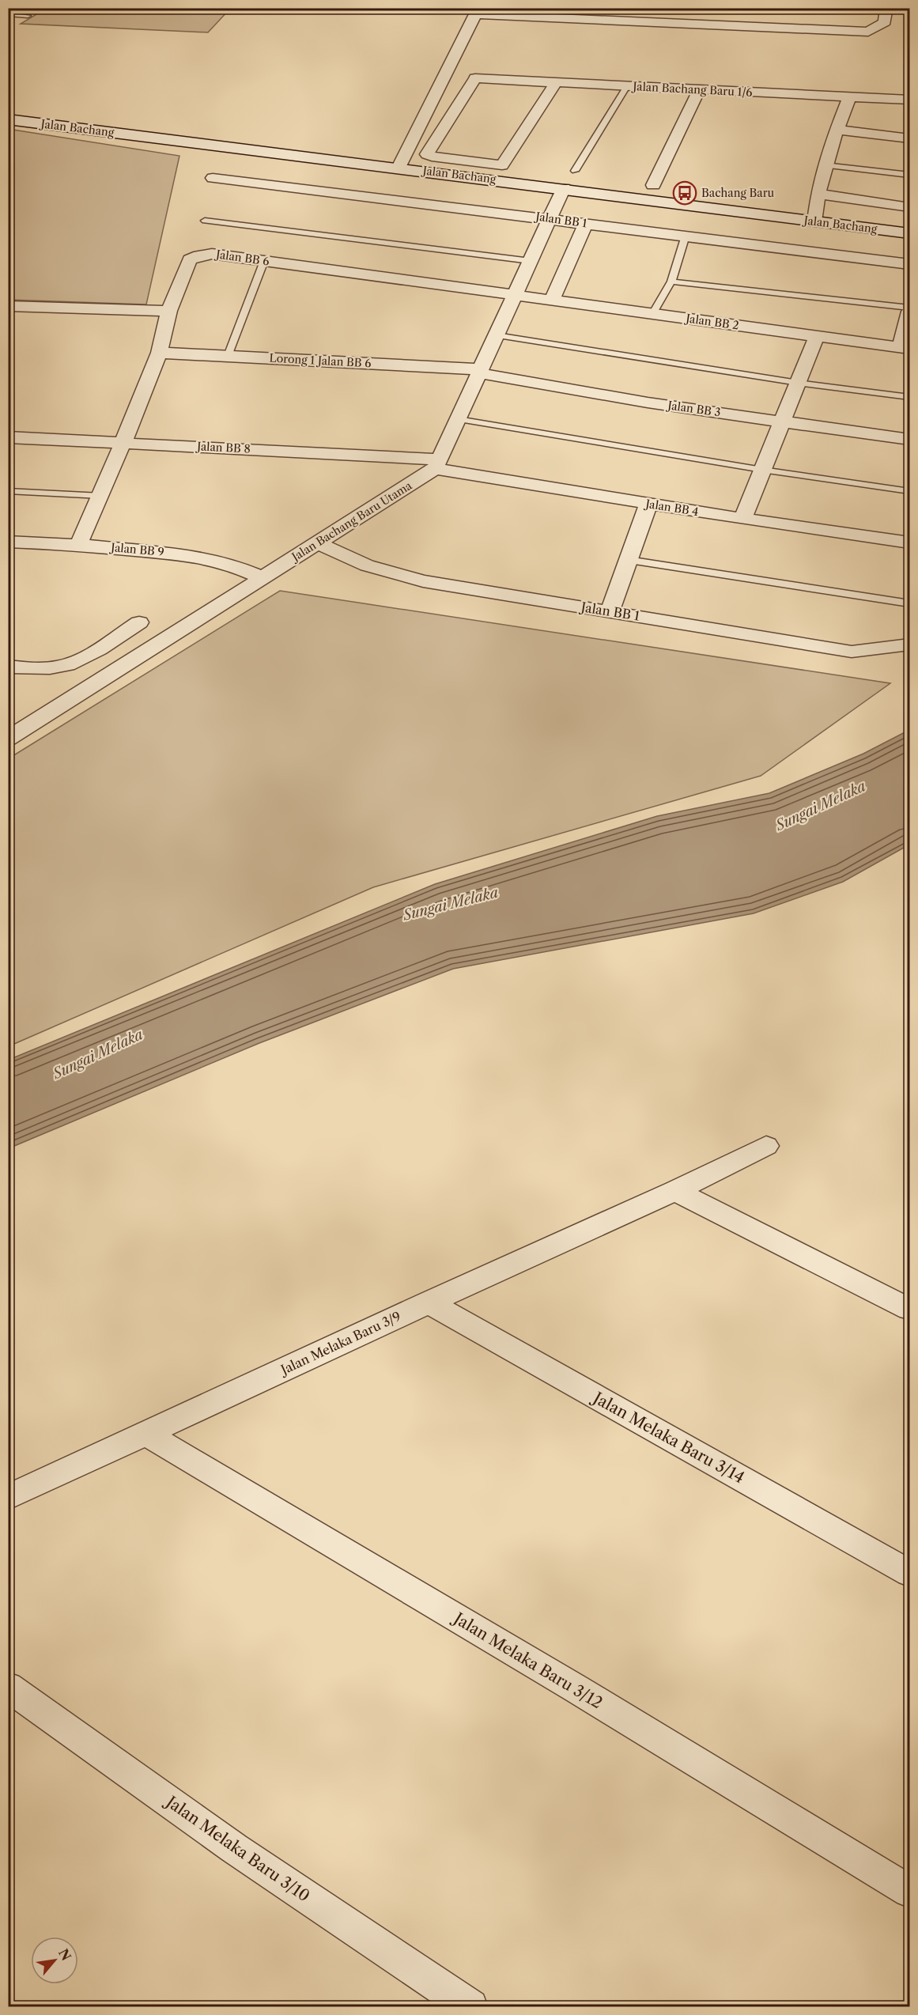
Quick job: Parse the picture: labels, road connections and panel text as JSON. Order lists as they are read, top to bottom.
{
  "streets": {
    "street": [
      "Jalan Bachang Baru 1/6",
      "Jalan Bachang",
      "Jalan BB 1",
      "Jalan BB 6",
      "Jalan BB 2",
      "Lorong 1 Jalan BB 6",
      "Jalan BB 3",
      "Jalan BB 8",
      "Jalan BB 4",
      "Jalan Bachang Baru Utama",
      "Jalan BB 9",
      "Jalan Melaka Baru 3/9",
      "Jalan Melaka Baru 3/14",
      "Jalan Melaka Baru 3/12",
      "Jalan Melaka Baru 3/10"
    ]
  },
  "crossings": [
    ["Jalan BB 1", "Jalan Bachang Baru Utama"],
    ["Jalan BB 6", "Jalan BB 2"],
    ["Jalan BB 6", "Lorong 1 Jalan BB 6"],
    ["Jalan BB 6", "Jalan BB 8"],
    ["Jalan BB 6", "Jalan BB 9"],
    ["Lorong 1 Jalan BB 6", "Jalan BB 3"],
    ["Jalan BB 8", "Jalan BB 4"],
    ["Jalan BB 8", "Jalan Bachang Baru Utama"],
    ["Jalan BB 4", "Jalan Bachang Baru Utama"],
    ["Jalan Bachang Baru Utama", "Jalan BB 9"],
    ["Jalan Melaka Baru 3/9", "Jalan Melaka Baru 3/14"],
    ["Jalan Melaka Baru 3/9", "Jalan Melaka Baru 3/12"]
  ],
  "water": ["Sungai Melaka"],
  "places": {
    "bus stop": ["Bachang Baru"]
  },
  "north": "top right"
}
